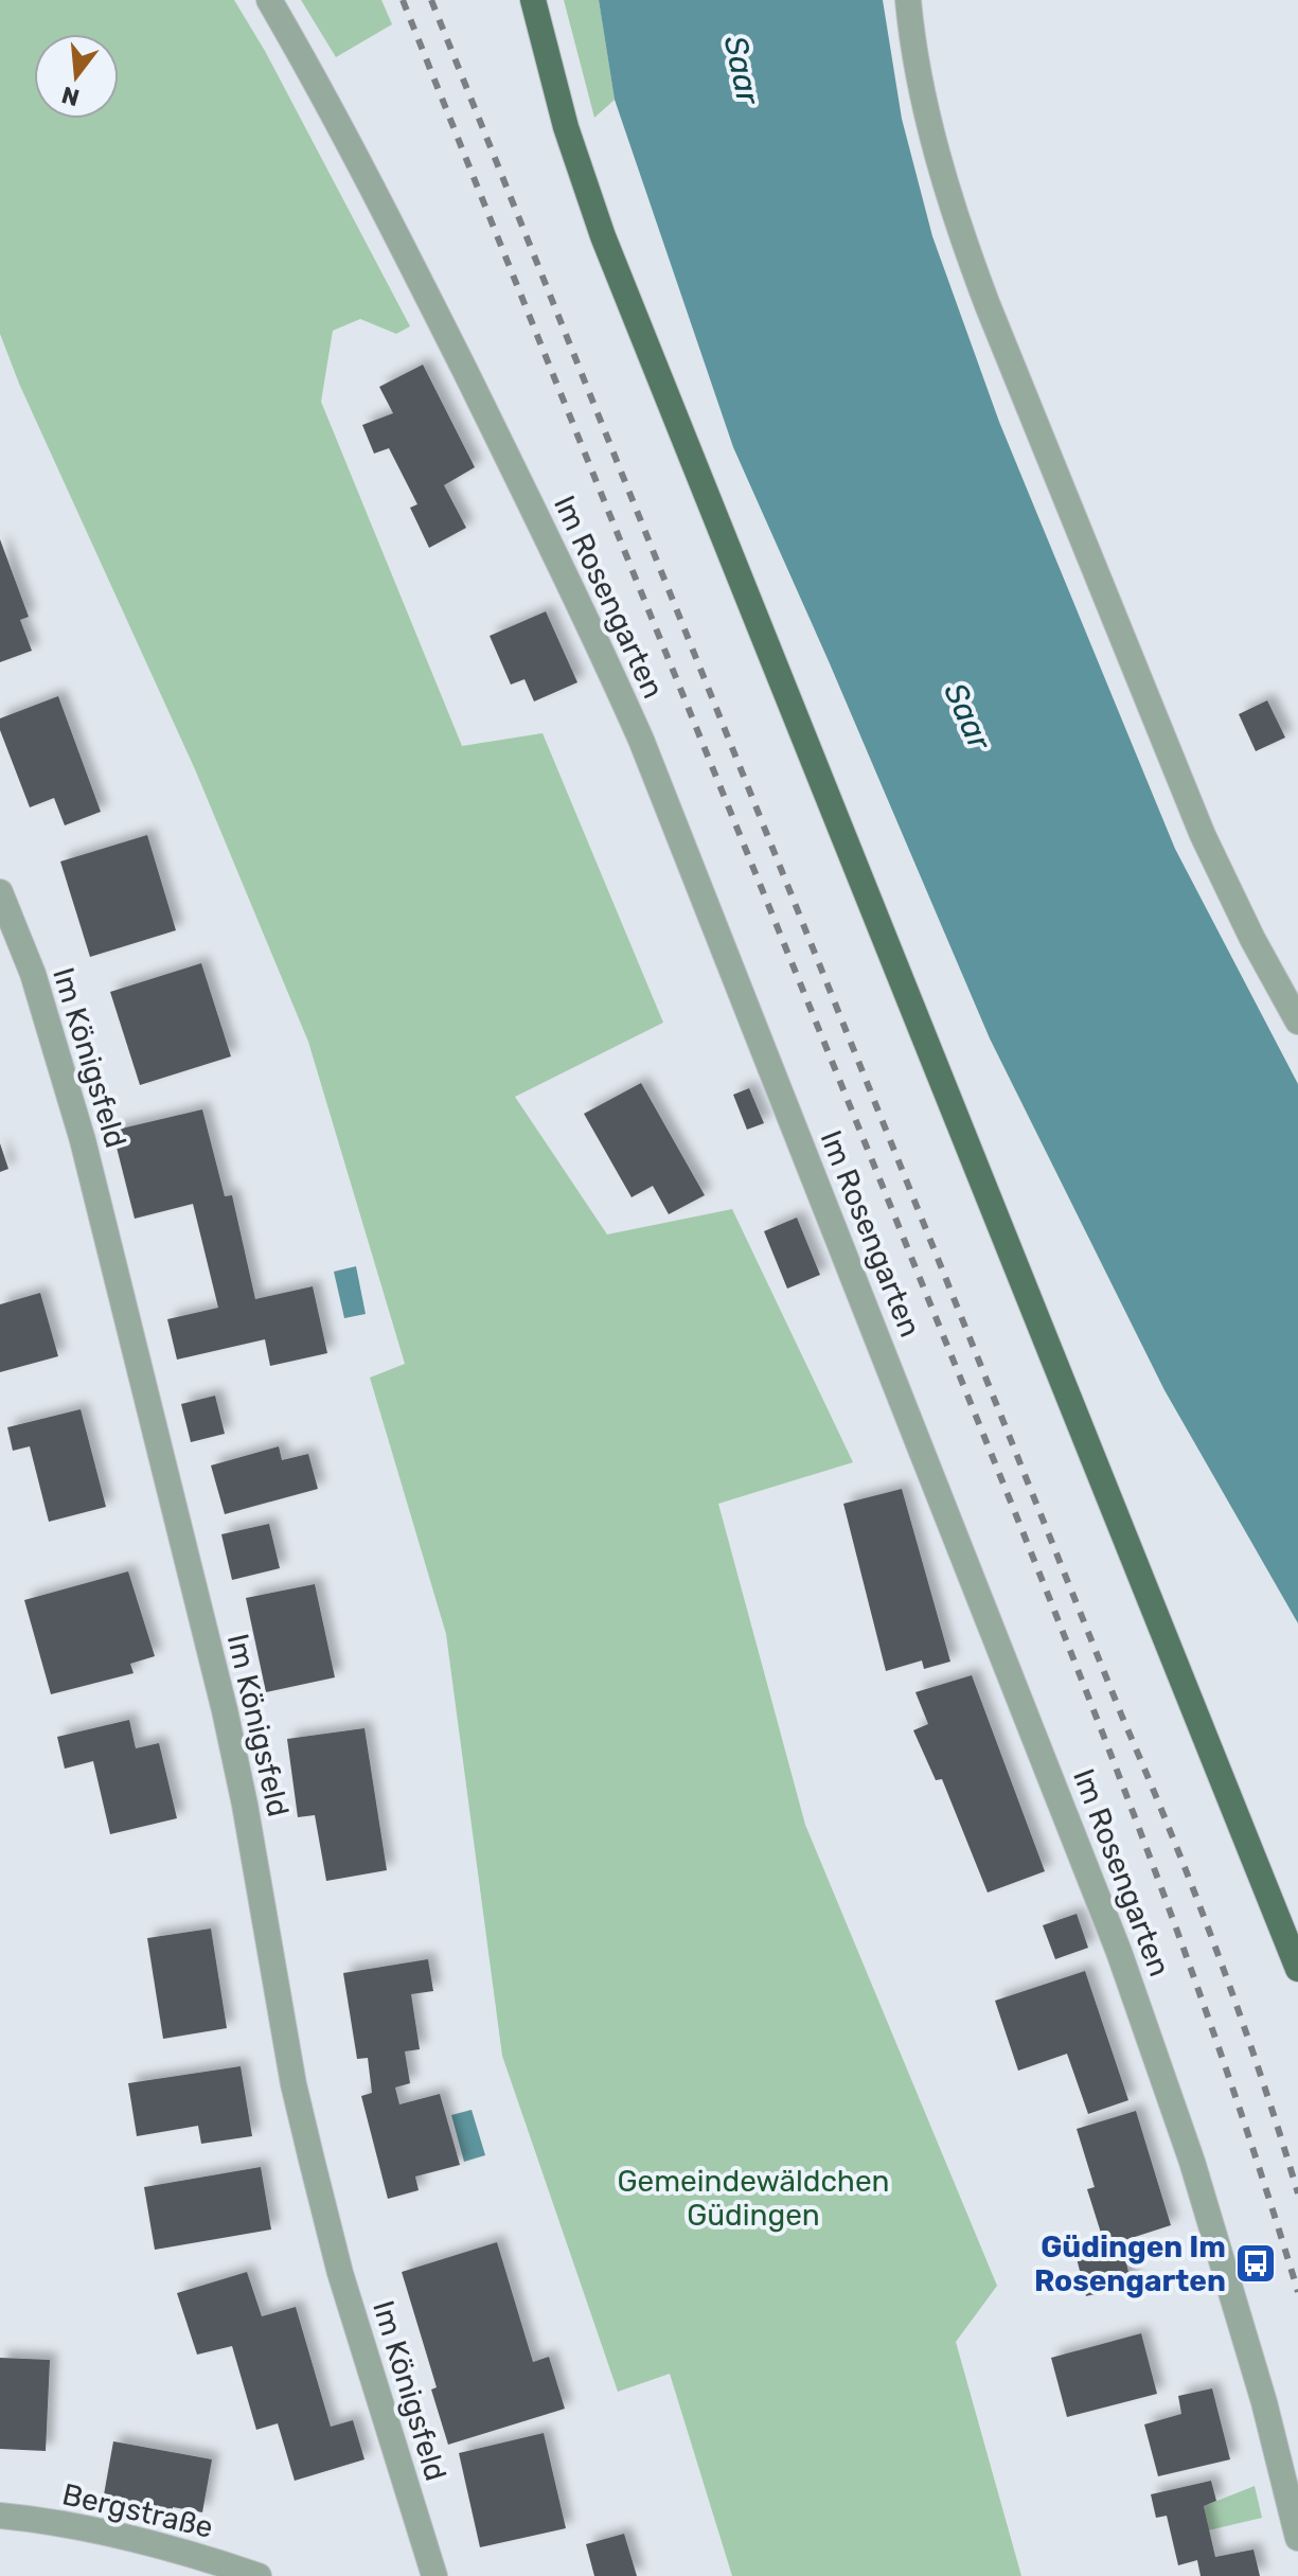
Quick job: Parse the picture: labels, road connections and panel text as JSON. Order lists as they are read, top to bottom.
{
  "streets": {
    "street": ["Im Rosengarten", "Im Königsfeld", "Bergstraße"]
  },
  "water": ["Saar"],
  "parks": ["Gemeindewäldchen Güdingen"],
  "places": {
    "bus stop": ["Güdingen Im Rosengarten"]
  },
  "north": "bottom"
}
